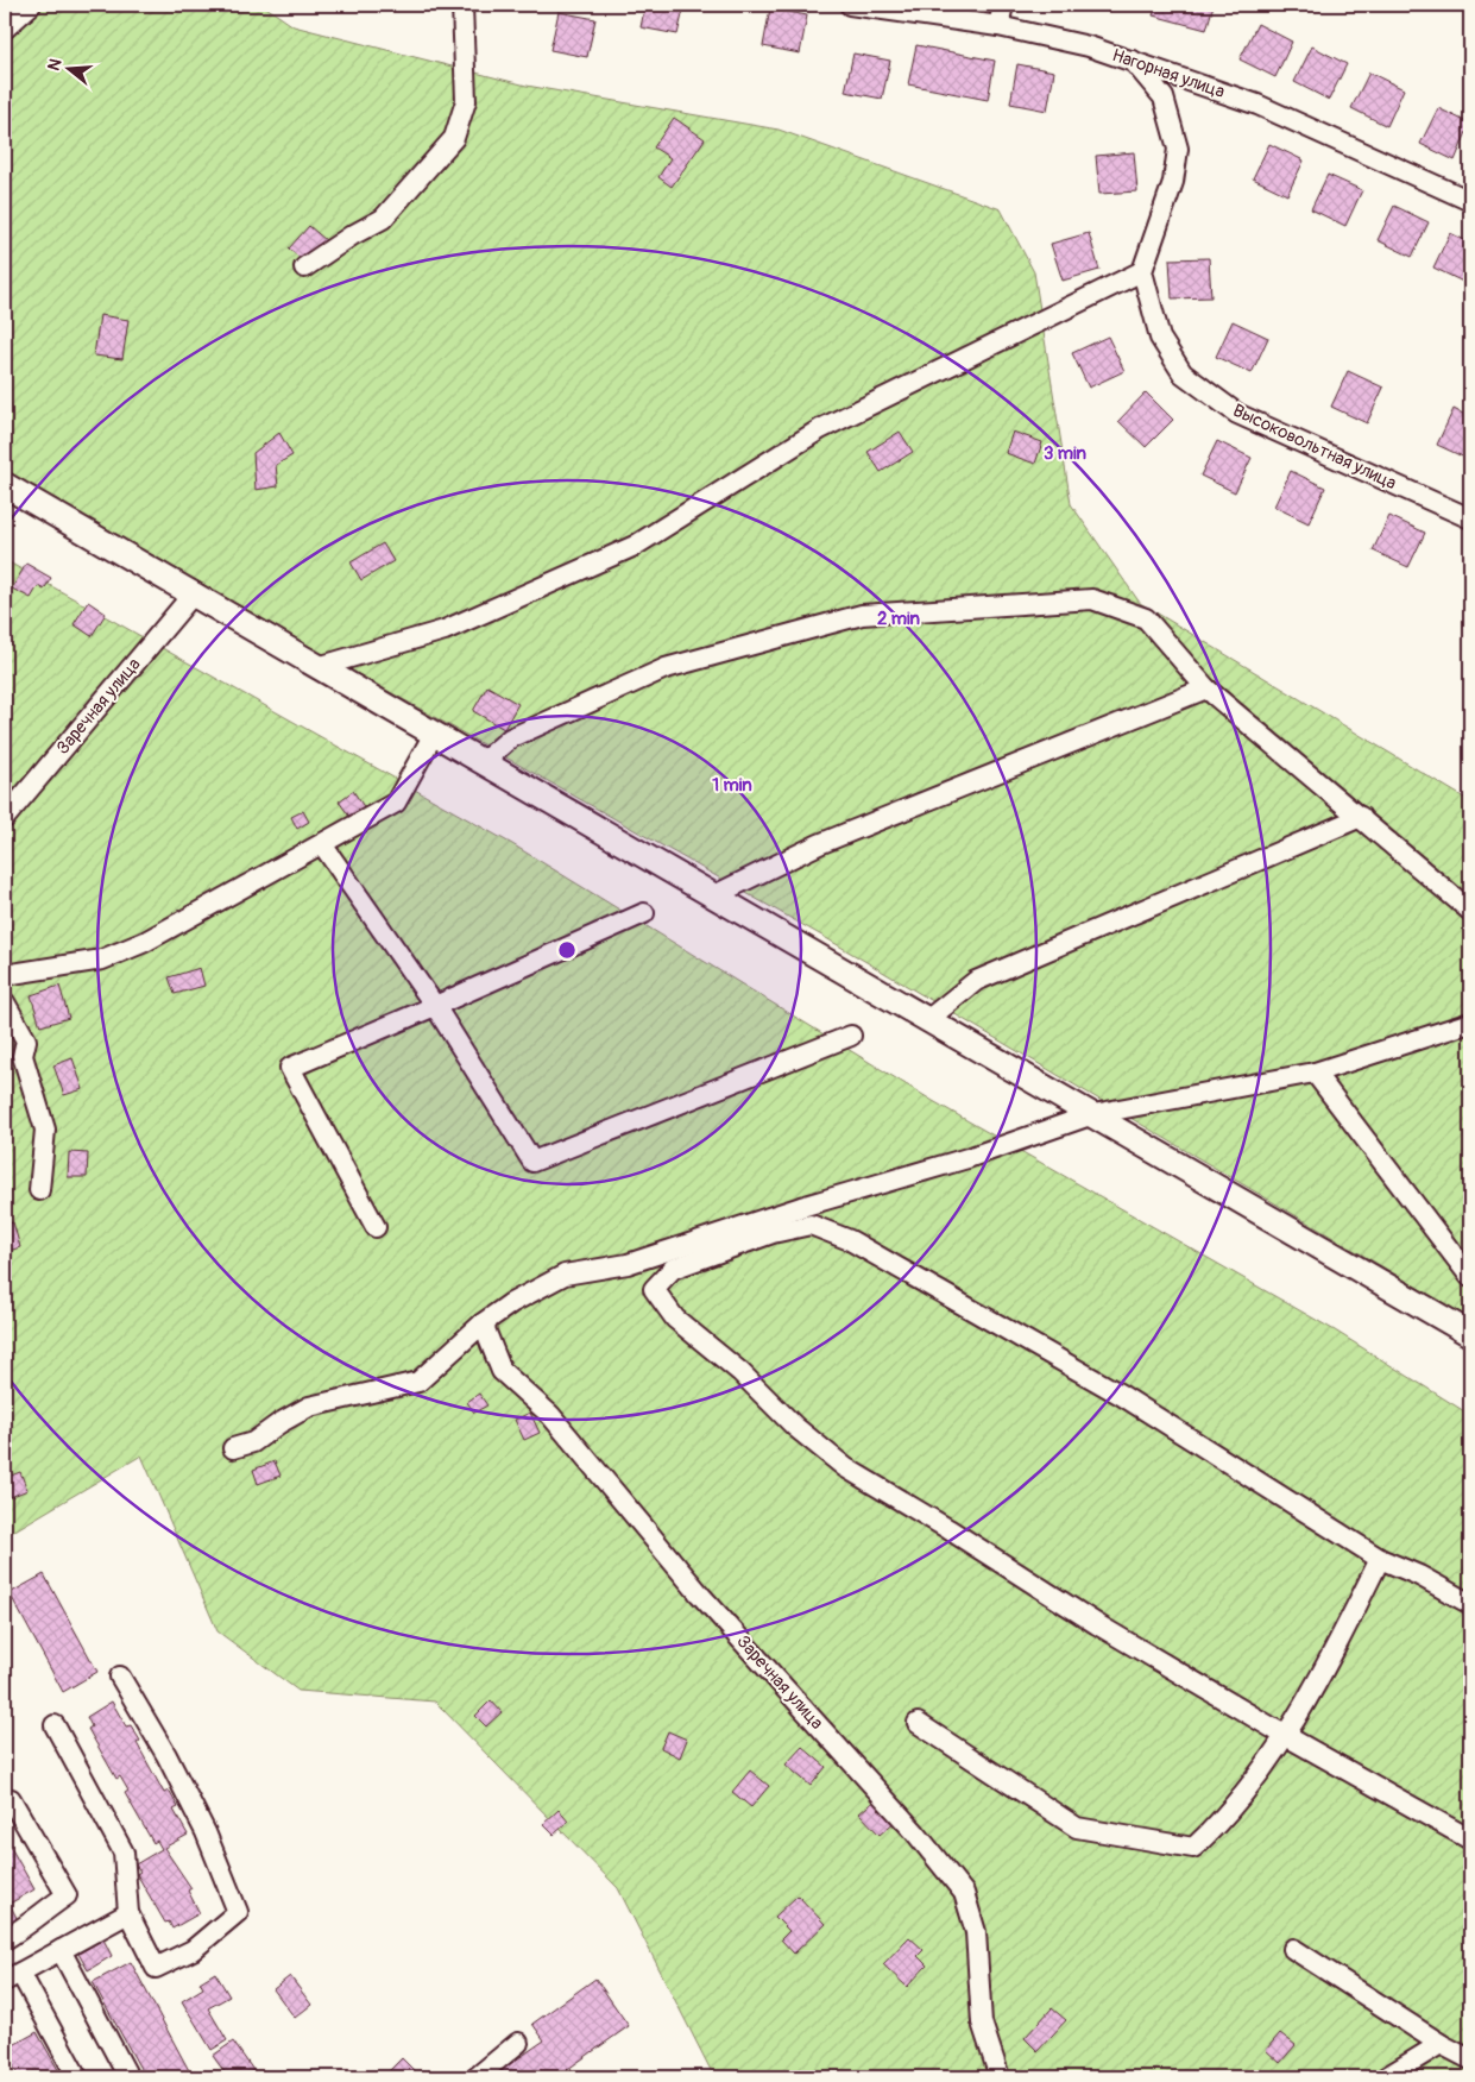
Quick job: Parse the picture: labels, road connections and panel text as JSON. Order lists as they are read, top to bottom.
{
  "streets": {
    "street": ["Нагорная улица", "Высоковольтная улица", "Заречная улица"]
  },
  "north": "left",
  "rings": ["3 min", "2 min", "1 min"]
}
